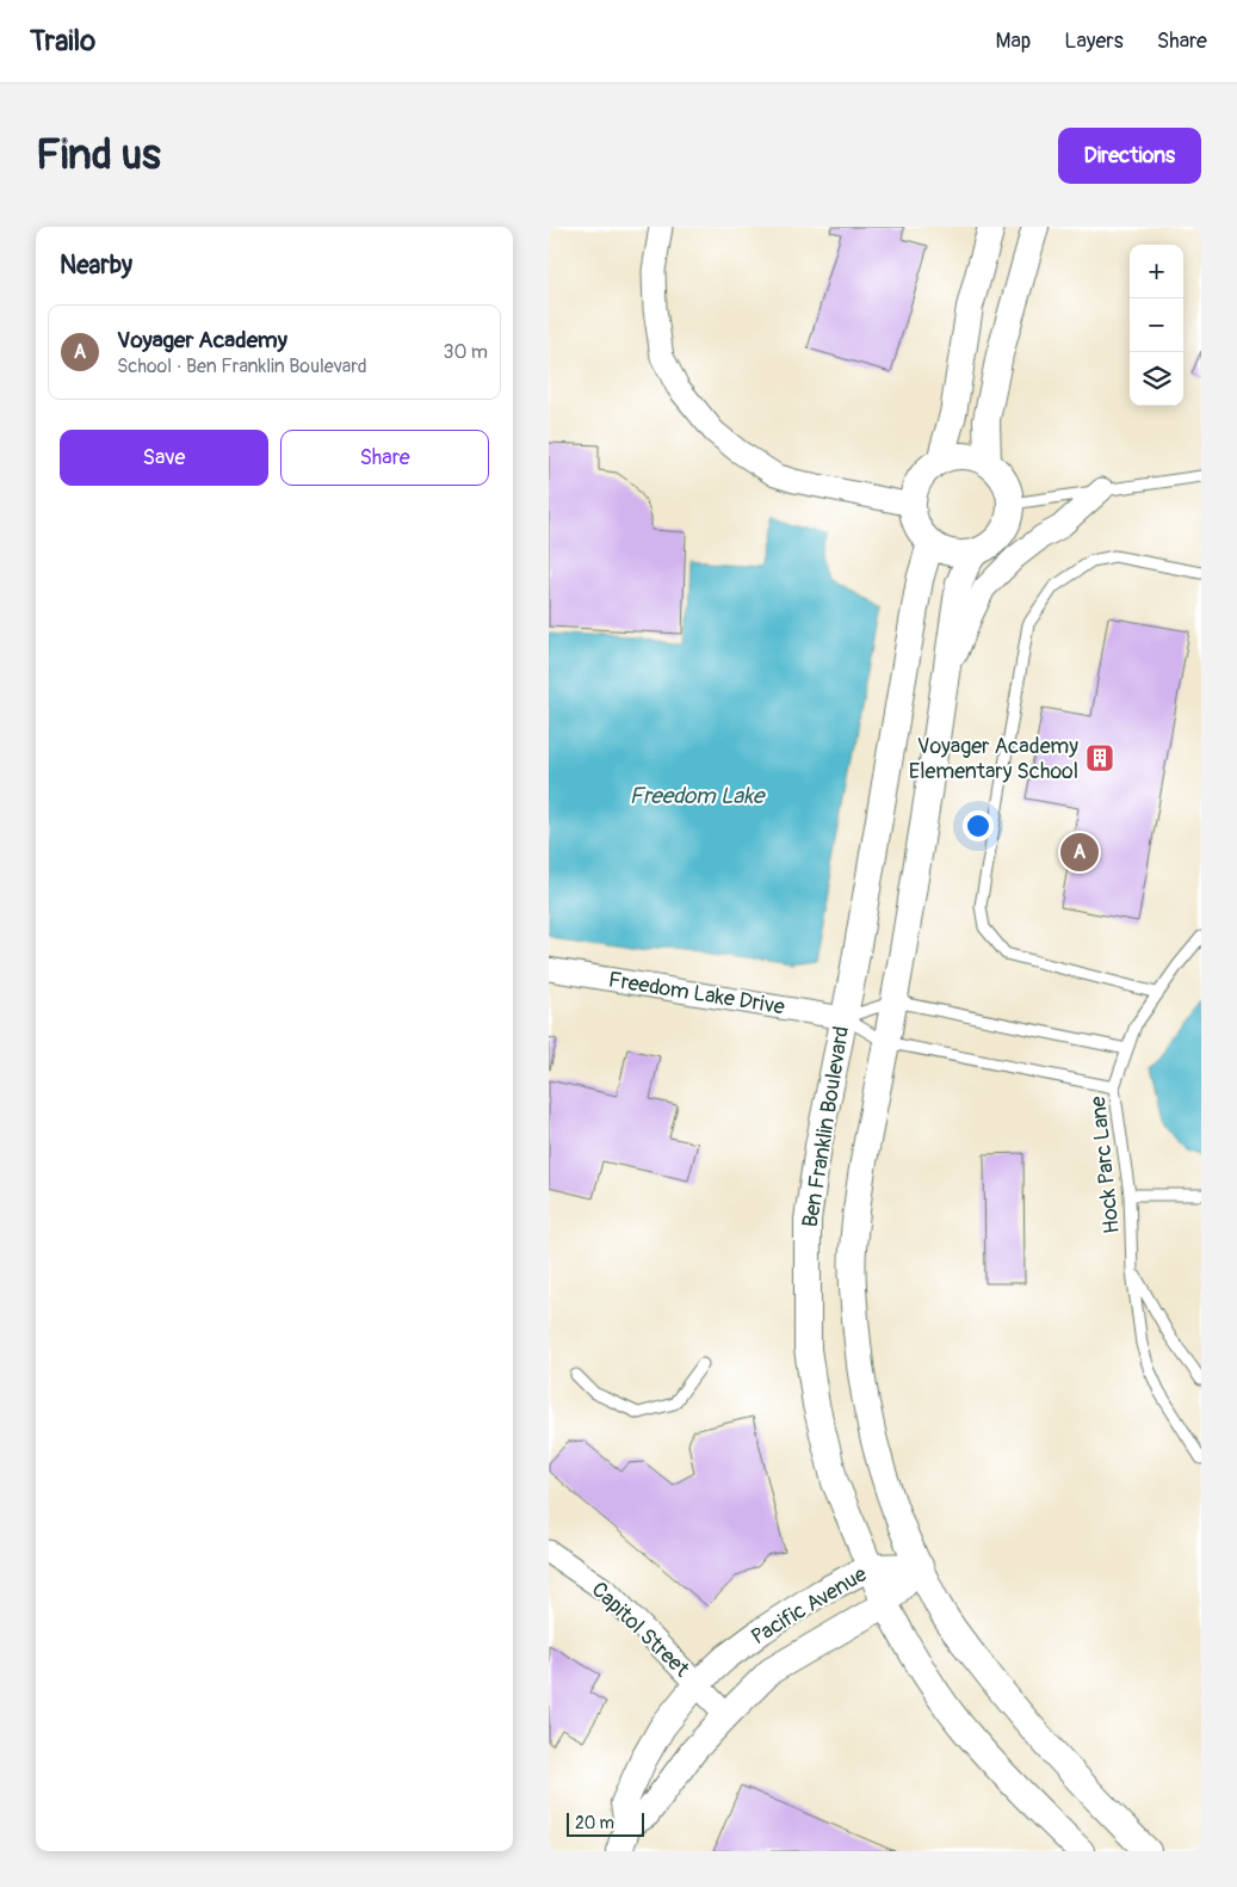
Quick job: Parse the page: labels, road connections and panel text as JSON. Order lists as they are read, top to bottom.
{
  "streets": {
    "street": [
      "Freedom Lake Drive",
      "Ben Franklin Boulevard",
      "Pacific Avenue",
      "Capitol Street"
    ],
    "lane": ["Hock Parc Lane"]
  },
  "crossings": [
    ["Freedom Lake Drive", "Ben Franklin Boulevard"],
    ["Ben Franklin Boulevard", "Pacific Avenue"],
    ["Pacific Avenue", "Capitol Street"]
  ],
  "water": ["Freedom Lake"],
  "places": {
    "building": ["Voyager Academy Elementary School"]
  },
  "scale_bar": "20 m",
  "page": {
    "header": "Trailo",
    "nav": ["Map", "Layers", "Share"],
    "buttons": [
      "Directions",
      ["Save", "Share"]
    ],
    "title": "Find us",
    "heading": "Nearby",
    "map_buttons": ["+", "−"],
    "list": [
      {
        "mark": "A",
        "name": "Voyager Academy",
        "note": "School · Ben Franklin Boulevard",
        "value": "30 m"
      }
    ],
    "pins": "A",
    "scale": "20 m"
  }
}
